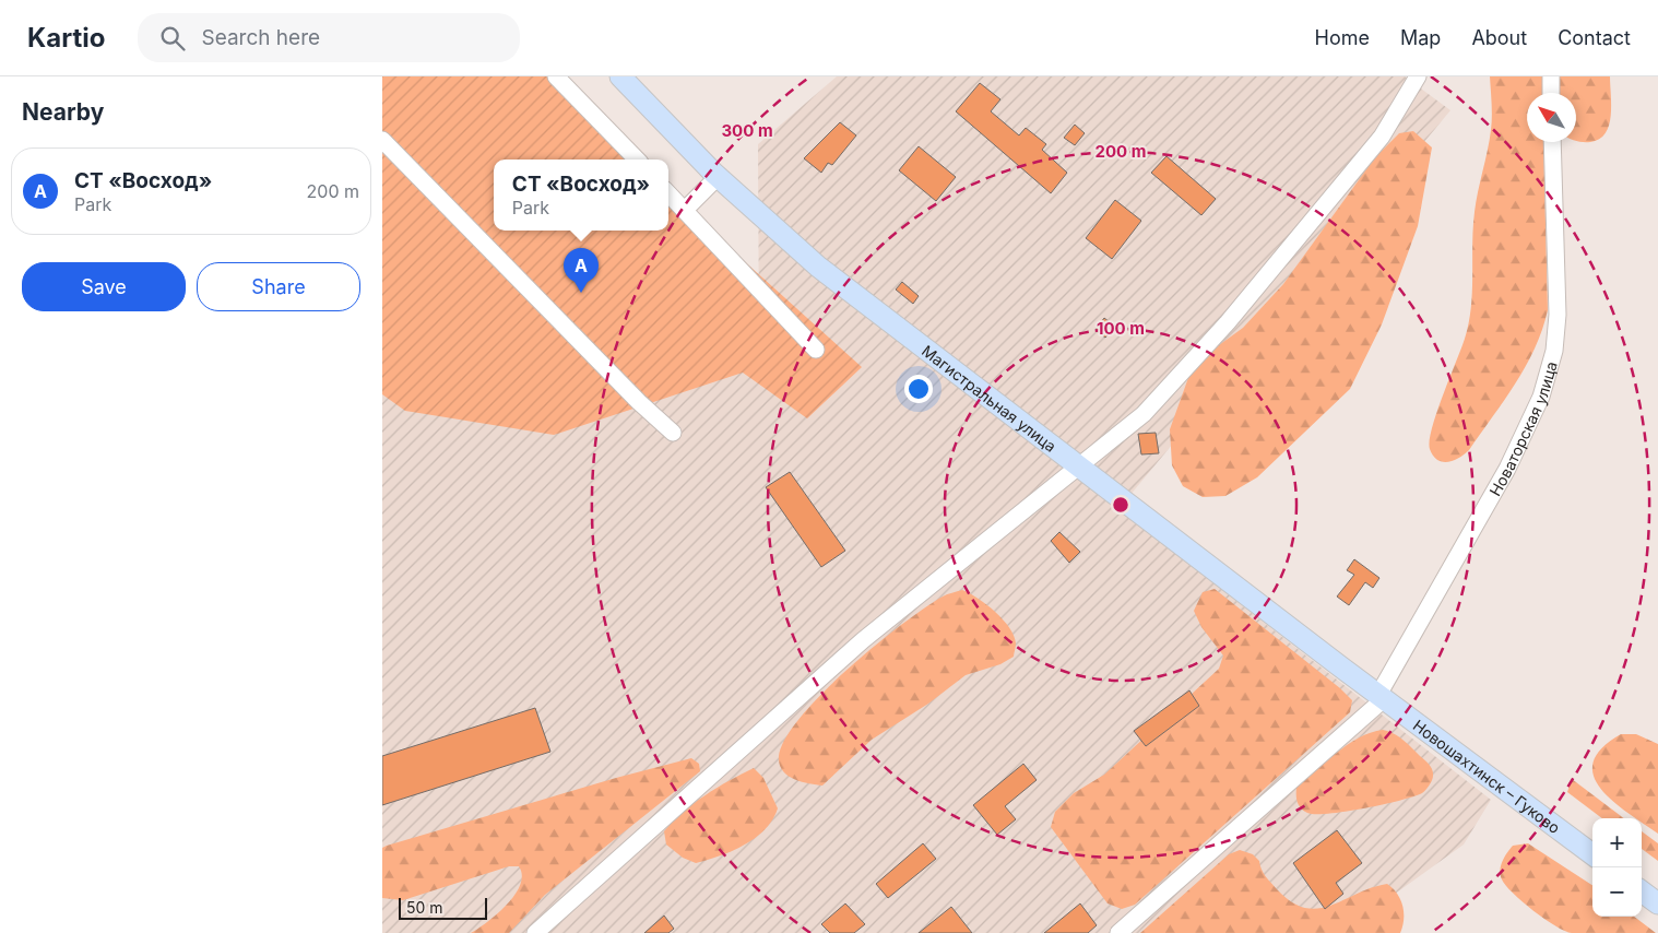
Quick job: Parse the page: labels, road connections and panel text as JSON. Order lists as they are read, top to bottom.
{
  "streets": {
    "main road": ["Магистральная улица", "Новошахтинск – Гуково"],
    "street": ["Новаторская улица"]
  },
  "crossings": [
    ["Магистральная улица", "Новаторская улица"],
    ["Магистральная улица", "Новошахтинск – Гуково"],
    ["Новаторская улица", "Новошахтинск – Гуково"]
  ],
  "scale_bar": "50 m",
  "north": "top left",
  "page": {
    "header": "Kartio",
    "search": "Search here",
    "nav": [
      "Home",
      "Map",
      "About",
      "Contact"
    ],
    "heading": "Nearby",
    "list": [
      {
        "mark": "A",
        "name": "СТ «Восход»",
        "note": "Park",
        "value": "200 m"
      }
    ],
    "popup": ["СТ «Восход»", "Park"],
    "buttons": ["Save", "Share"],
    "pins": "A",
    "map_buttons": ["+", "−"],
    "scale": "50 m"
  },
  "rings": ["300 m", "200 m", "100 m"]
}
